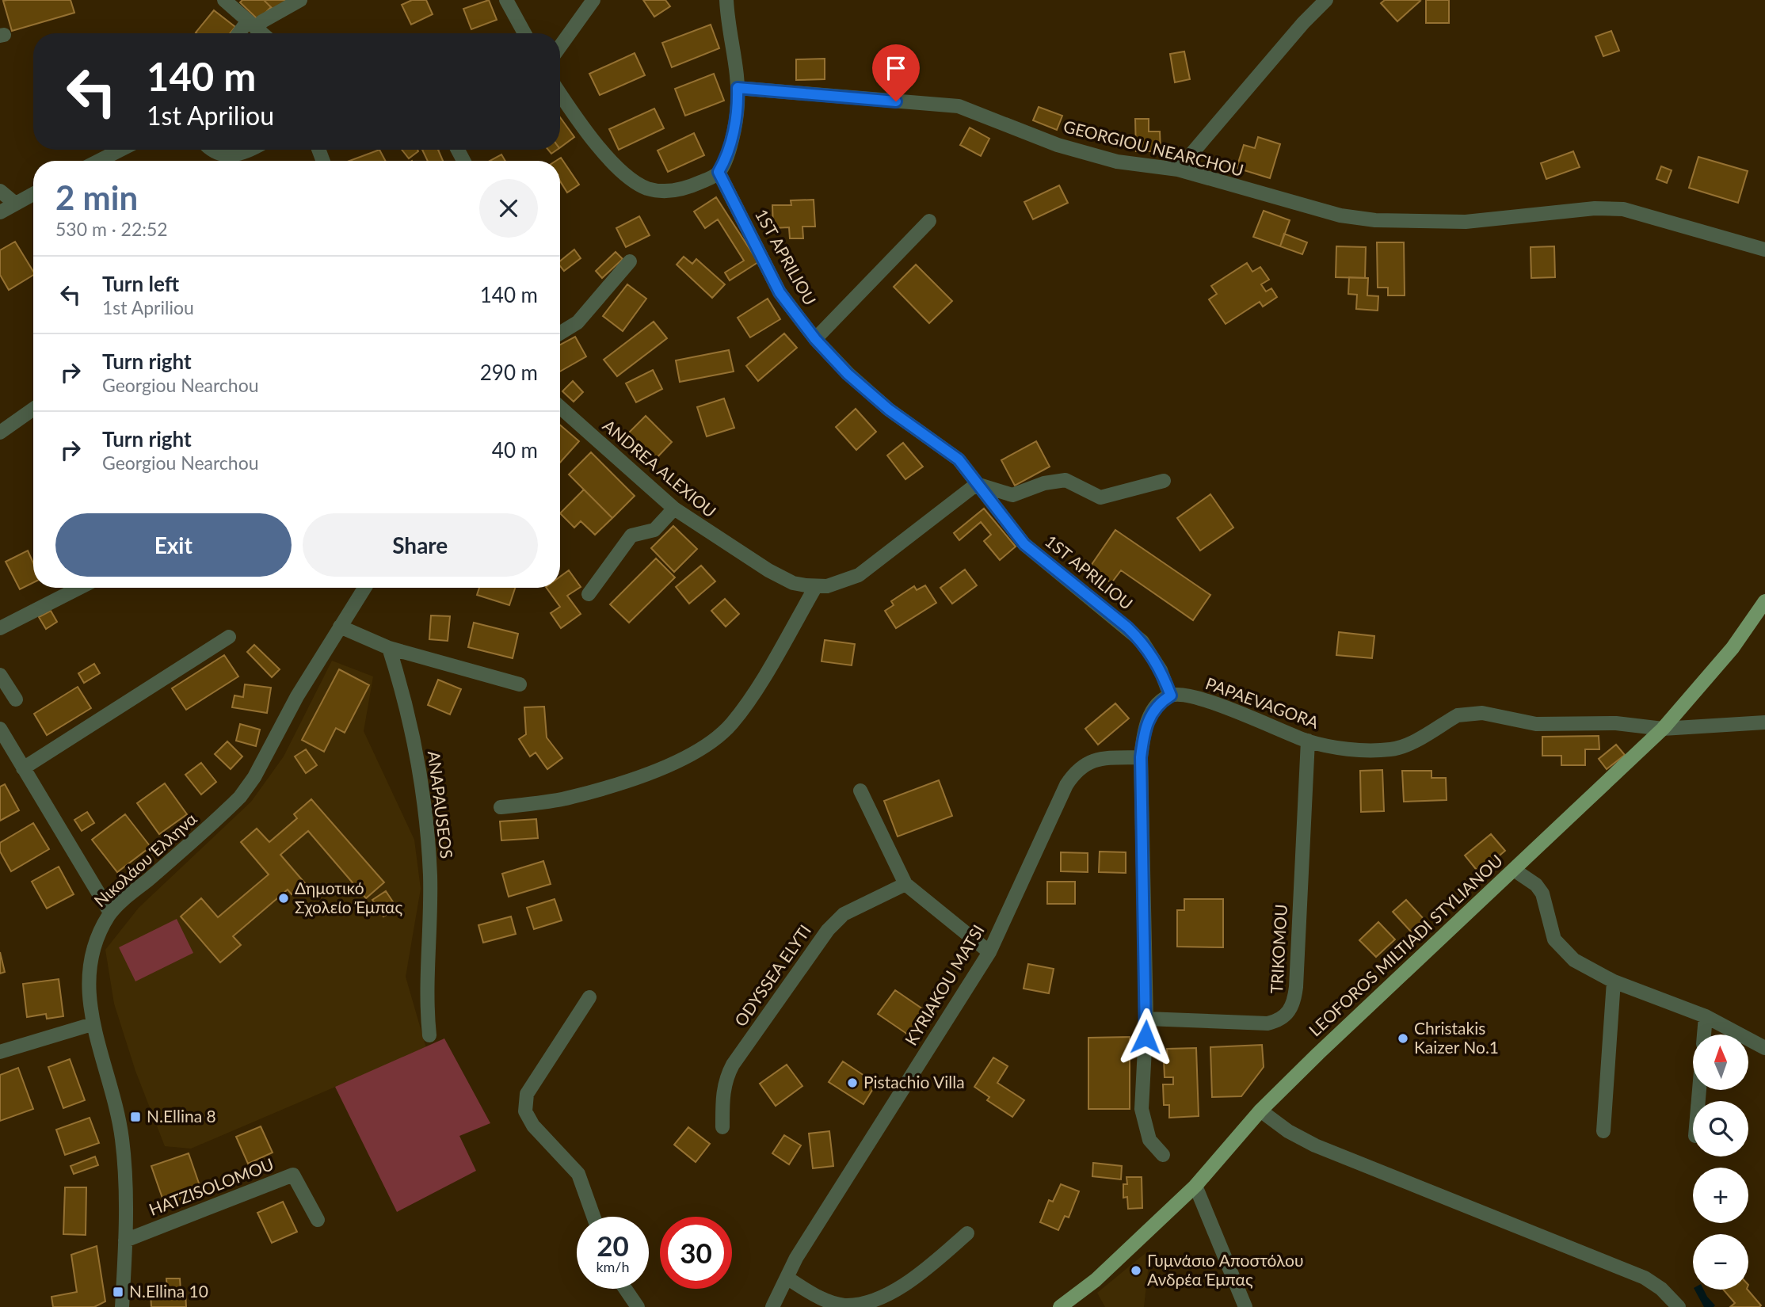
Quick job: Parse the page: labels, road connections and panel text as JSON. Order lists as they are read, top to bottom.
{
  "streets": {
    "main road": ["LEOFOROS MILTIADI STYLIANOU"],
    "street": [
      "GEORGIOU NEARCHOU",
      "1ST APRILIOU",
      "ANDREA ALEXIOU",
      "PAPAEVAGORA",
      "ANAPAUSEOS",
      "Νικολάου Έλληνα",
      "TRIKOMOU",
      "ODYSSEA ELYTI",
      "KYRIAKOU MATSI",
      "HATZISOLOMOU"
    ]
  },
  "crossings": [
    ["1ST APRILIOU", "ANDREA ALEXIOU"],
    ["1ST APRILIOU", "PAPAEVAGORA"],
    ["PAPAEVAGORA", "LEOFOROS MILTIADI STYLIANOU"],
    ["PAPAEVAGORA", "TRIKOMOU"],
    ["Νικολάου Έλληνα", "HATZISOLOMOU"]
  ],
  "places": {
    "other": [
      "Δημοτικό Σχολείο Έμπας",
      "Christakis Kaizer No.1",
      "Pistachio Villa",
      "Γυμνάσιο Αποστόλου Ανδρέα Έμπας"
    ],
    "transit": ["N.Ellina 8", "N.Ellina 10"]
  },
  "north": "top",
  "page": {
    "turn": ["140 m", "1st Apriliou"],
    "heading": ["2 min", "530 m · 22:52"],
    "list": [
      {
        "name": "Turn left",
        "note": "1st Apriliou",
        "value": "140 m"
      },
      {
        "name": "Turn right",
        "note": "Georgiou Nearchou",
        "value": "290 m"
      },
      {
        "name": "Turn right",
        "note": "Georgiou Nearchou",
        "value": "40 m"
      }
    ],
    "buttons": ["Exit", "Share"],
    "map_buttons": ["+", "−"],
    "speed": "20 km/h",
    "limit": "30"
  }
}
